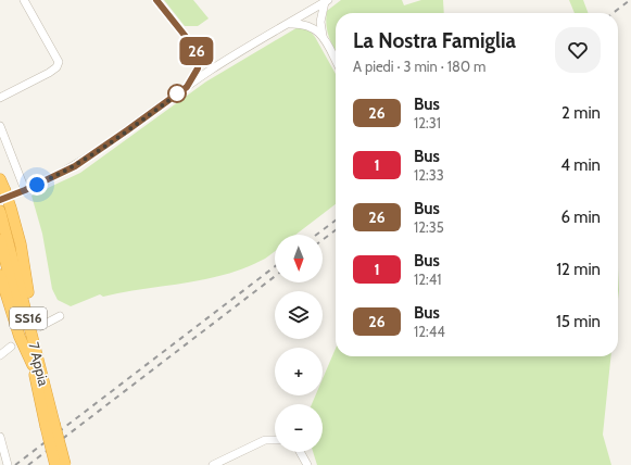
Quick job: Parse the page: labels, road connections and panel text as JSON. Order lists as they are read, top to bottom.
{
  "streets": {
    "highway": ["SS16", "7 Appia"]
  },
  "crossings": [
    ["SS16", "7 Appia"]
  ],
  "lines": ["bus line 26"],
  "north": "bottom",
  "page": {
    "on_map": "26",
    "heading": ["La Nostra Famiglia", "A piedi · 3 min · 180 m"],
    "list": [
      {
        "mark": "26",
        "name": "Bus",
        "note": "12:31",
        "value": "2 min"
      },
      {
        "mark": "1",
        "name": "Bus",
        "note": "12:33",
        "value": "4 min"
      },
      {
        "mark": "26",
        "name": "Bus",
        "note": "12:35",
        "value": "6 min"
      },
      {
        "mark": "1",
        "name": "Bus",
        "note": "12:41",
        "value": "12 min"
      },
      {
        "mark": "26",
        "name": "Bus",
        "note": "12:44",
        "value": "15 min"
      }
    ],
    "map_buttons": ["+", "−"]
  }
}
